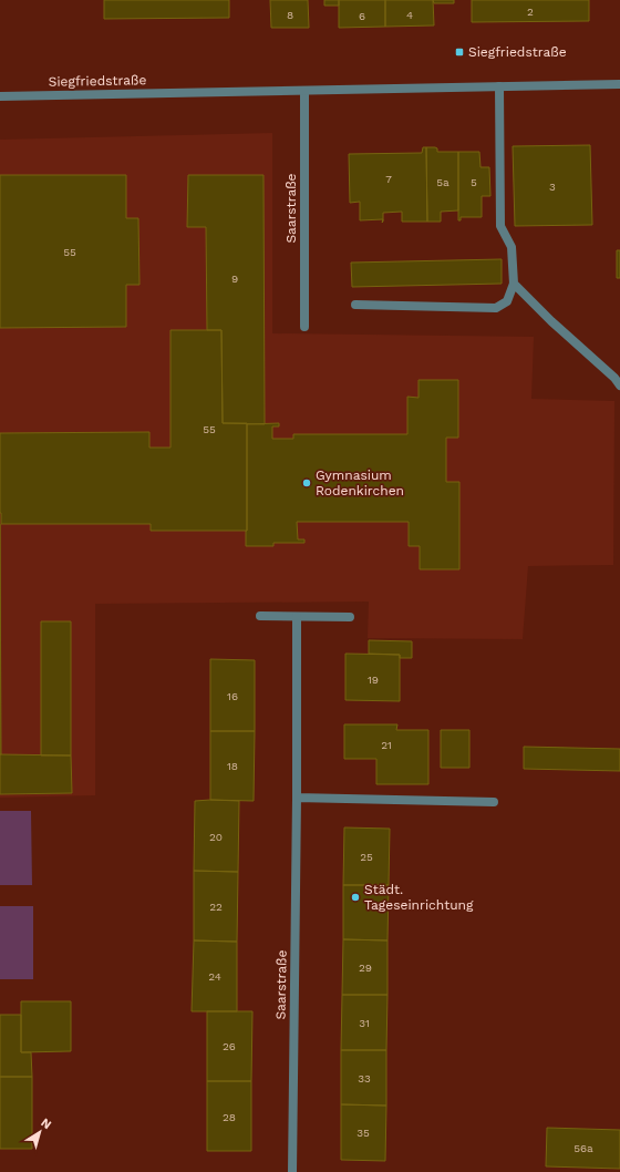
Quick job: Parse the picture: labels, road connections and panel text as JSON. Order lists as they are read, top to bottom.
{
  "streets": {
    "street": ["Siegfriedstraße", "Saarstraße"]
  },
  "crossings": [
    ["Siegfriedstraße", "Saarstraße"]
  ],
  "places": {
    "transit": ["Siegfriedstraße"],
    "other": ["Gymnasium Rodenkirchen", "Städt. Tageseinrichtung"]
  },
  "house_numbers": [
    "2",
    "8",
    "4",
    "6",
    "7",
    "5a",
    "5",
    "3",
    "55",
    "9",
    "55",
    "19",
    "16",
    "21",
    "18",
    "20",
    "25",
    "22",
    "29",
    "24",
    "31",
    "26",
    "33",
    "28",
    "35",
    "56a"
  ],
  "north": "top right"
}
